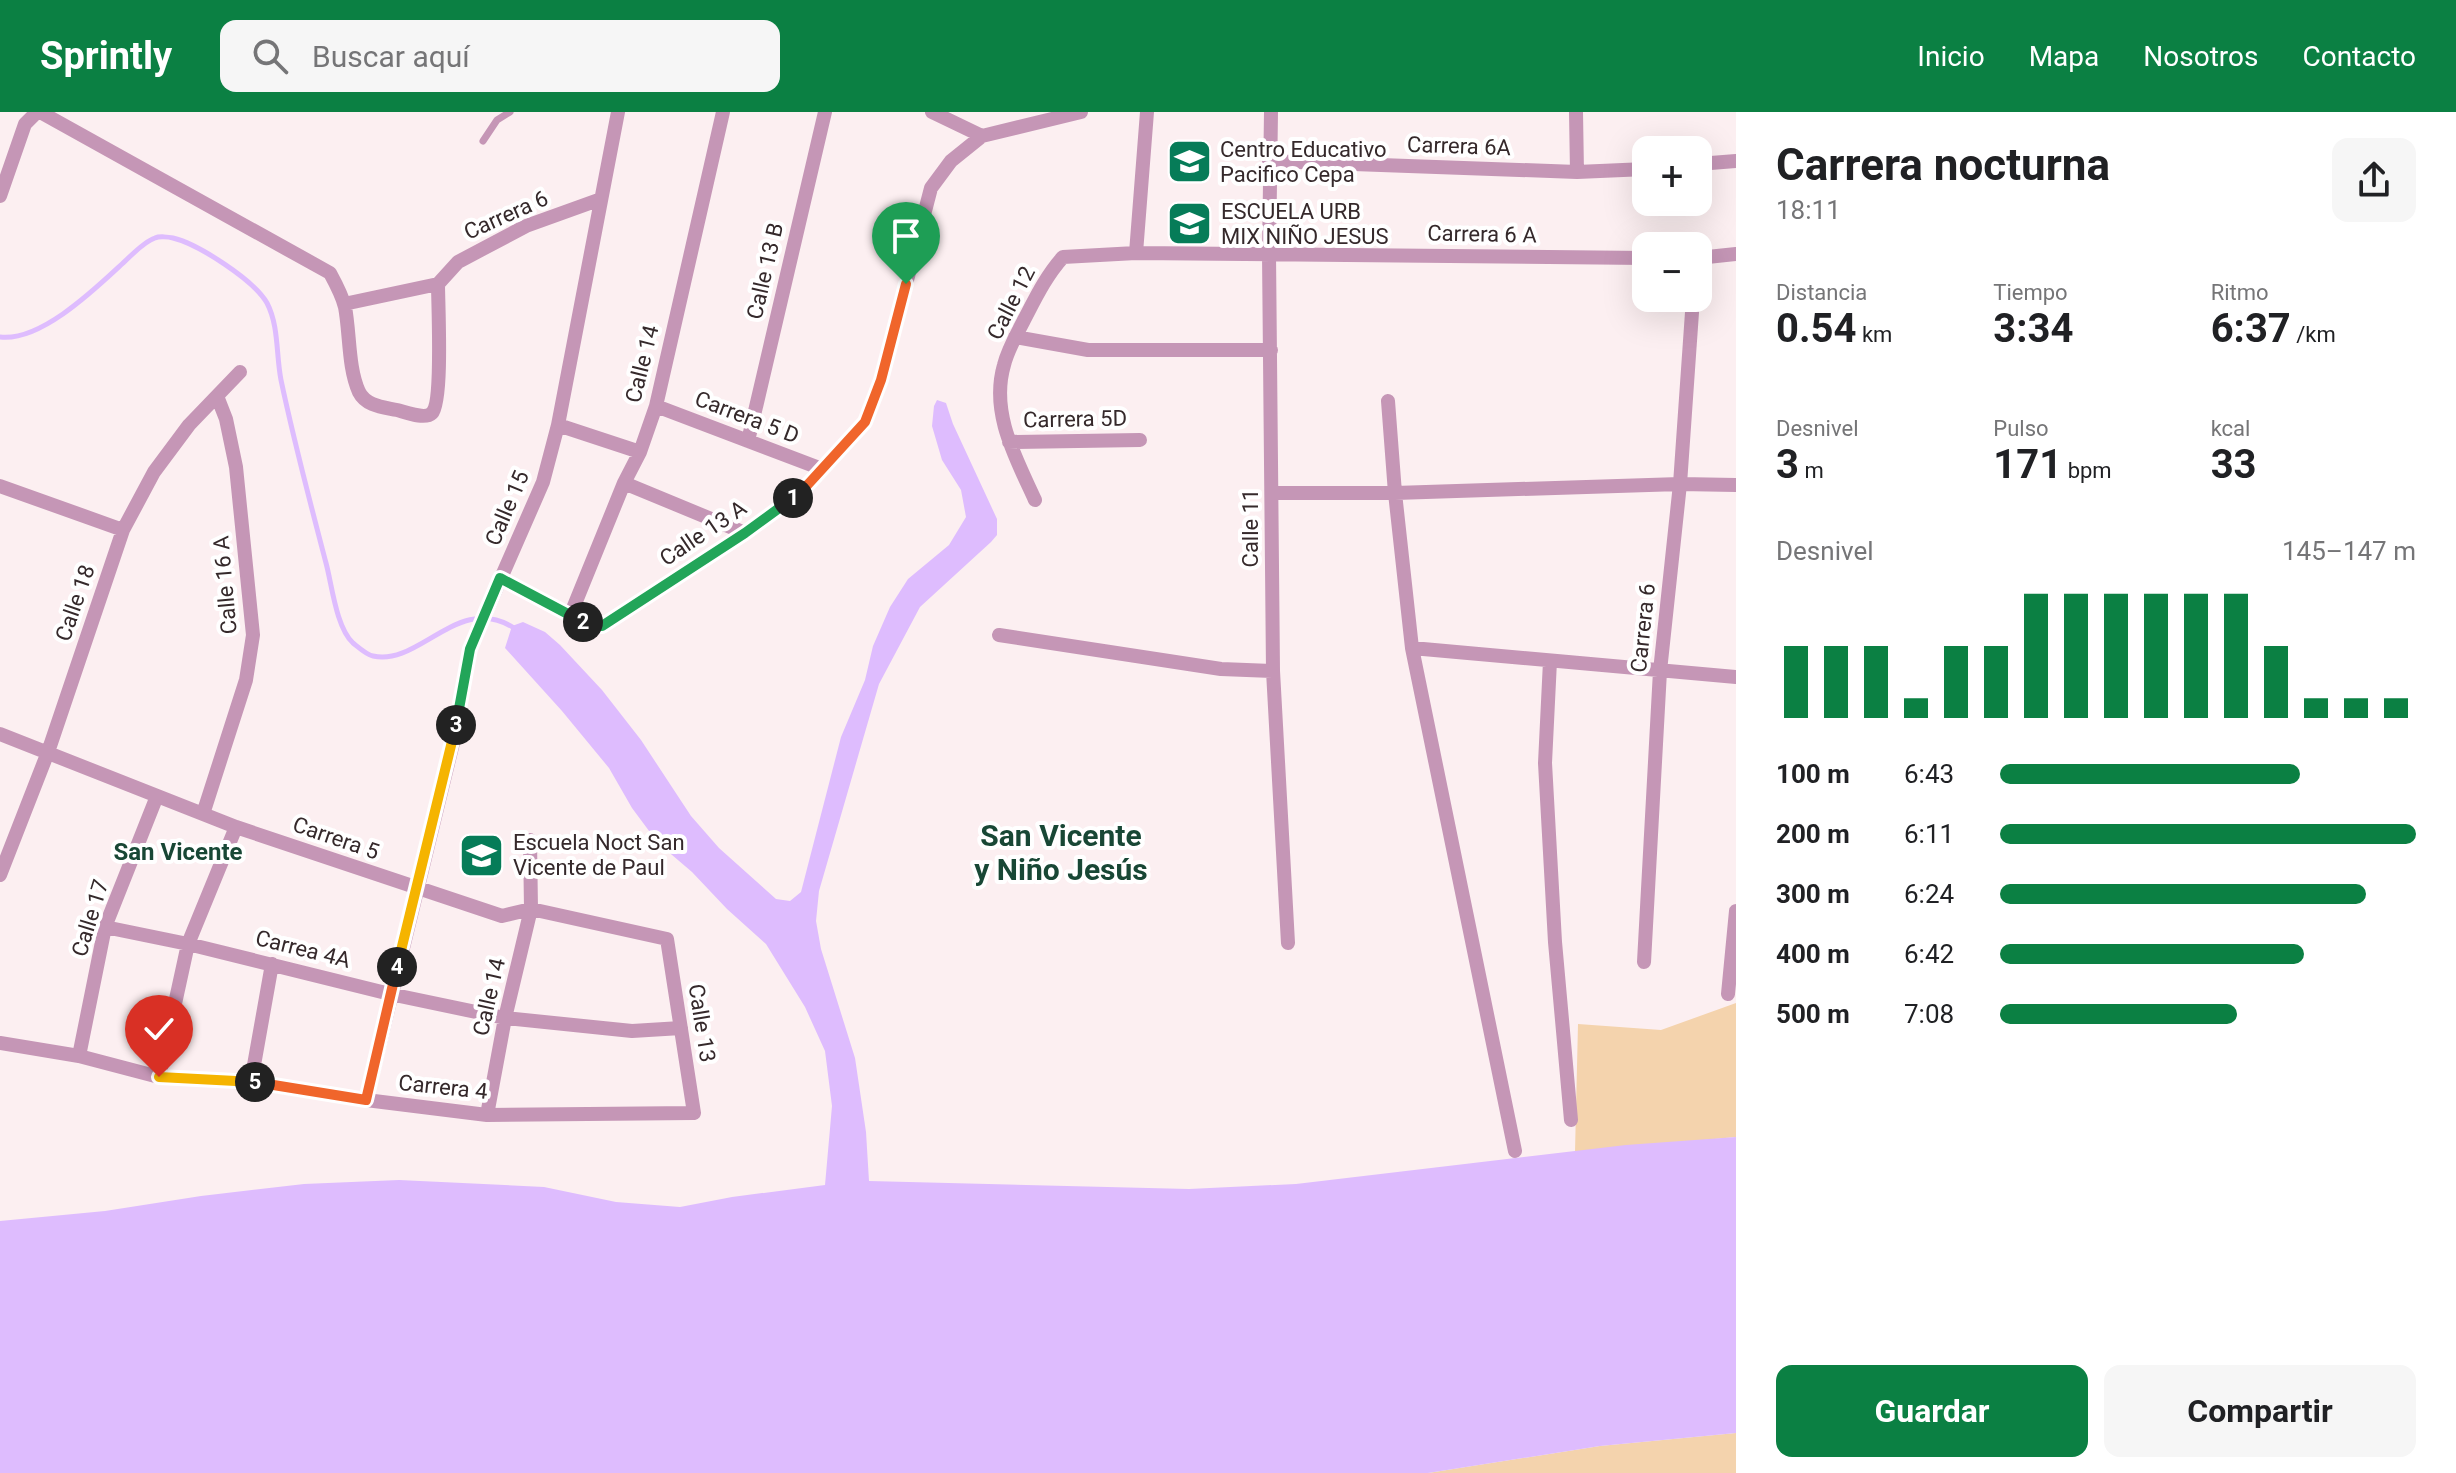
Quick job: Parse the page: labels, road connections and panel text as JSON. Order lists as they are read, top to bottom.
{
  "streets": {
    "street": [
      "Carrera 6A",
      "Carrera 6",
      "Carrera 6 A",
      "Calle 13 B",
      "Calle 12",
      "Calle 14",
      "Carrera 5 D",
      "Carrera 5D",
      "Calle 15",
      "Calle 11",
      "Calle 13 A",
      "Calle 16 A",
      "Calle 18",
      "Carrera 5",
      "Calle 17",
      "Carrea 4A",
      "Calle 13",
      "Carrera 4"
    ]
  },
  "crossings": [
    ["Carrera 6A", "Calle 11"],
    ["Carrera 6", "Calle 15"],
    ["Carrera 6 A", "Calle 12"],
    ["Carrera 6 A", "Calle 11"],
    ["Calle 13 B", "Carrera 5 D"],
    ["Calle 12", "Carrera 5D"],
    ["Calle 12", "Calle 11"],
    ["Calle 14", "Carrera 5 D"],
    ["Calle 14", "Calle 13 A"],
    ["Calle 14", "Carrera 5"],
    ["Calle 14", "Carrea 4A"],
    ["Calle 14", "Carrera 4"],
    ["Carrera 5 D", "Calle 13 A"],
    ["Calle 15", "Carrera 5"],
    ["Calle 15", "Carrea 4A"],
    ["Calle 15", "Carrera 4"],
    ["Calle 16 A", "Calle 18"],
    ["Calle 16 A", "Carrera 5"],
    ["Calle 18", "Carrera 5"],
    ["Carrera 5", "Calle 17"],
    ["Carrera 5", "Calle 13"],
    ["Calle 17", "Carrea 4A"],
    ["Calle 17", "Carrera 4"],
    ["Carrea 4A", "Calle 13"],
    ["Calle 13", "Carrera 4"]
  ],
  "districts": ["San Vicente y Niño Jesús", "San Vicente"],
  "places": {
    "school or university": ["Centro Educativo Pacifico Cepa", "ESCUELA URB MIX NIÑO JESUS", "Escuela Noct San Vicente de Paul"]
  },
  "page": {
    "header": "Sprintly",
    "search": "Buscar aquí",
    "nav": [
      "Inicio",
      "Mapa",
      "Nosotros",
      "Contacto"
    ],
    "heading": ["Carrera nocturna", "18:11"],
    "map_buttons": ["+", "−"],
    "stats": [
      ["Distancia", "0.54 km"],
      ["Tiempo", "3:34"],
      ["Ritmo", "6:37 /km"],
      ["Desnivel", "3 m"],
      ["Pulso", "171 bpm"],
      ["kcal", "33"]
    ],
    "pins": [
      "1",
      "2",
      "3",
      "4",
      "5"
    ],
    "chart": ["Desnivel", "145–147 m"],
    "list": [
      {
        "name": "100 m",
        "note": "6:43"
      },
      {
        "name": "200 m",
        "note": "6:11"
      },
      {
        "name": "300 m",
        "note": "6:24"
      },
      {
        "name": "400 m",
        "note": "6:42"
      },
      {
        "name": "500 m",
        "note": "7:08"
      }
    ],
    "buttons": ["Guardar", "Compartir"]
  }
}
